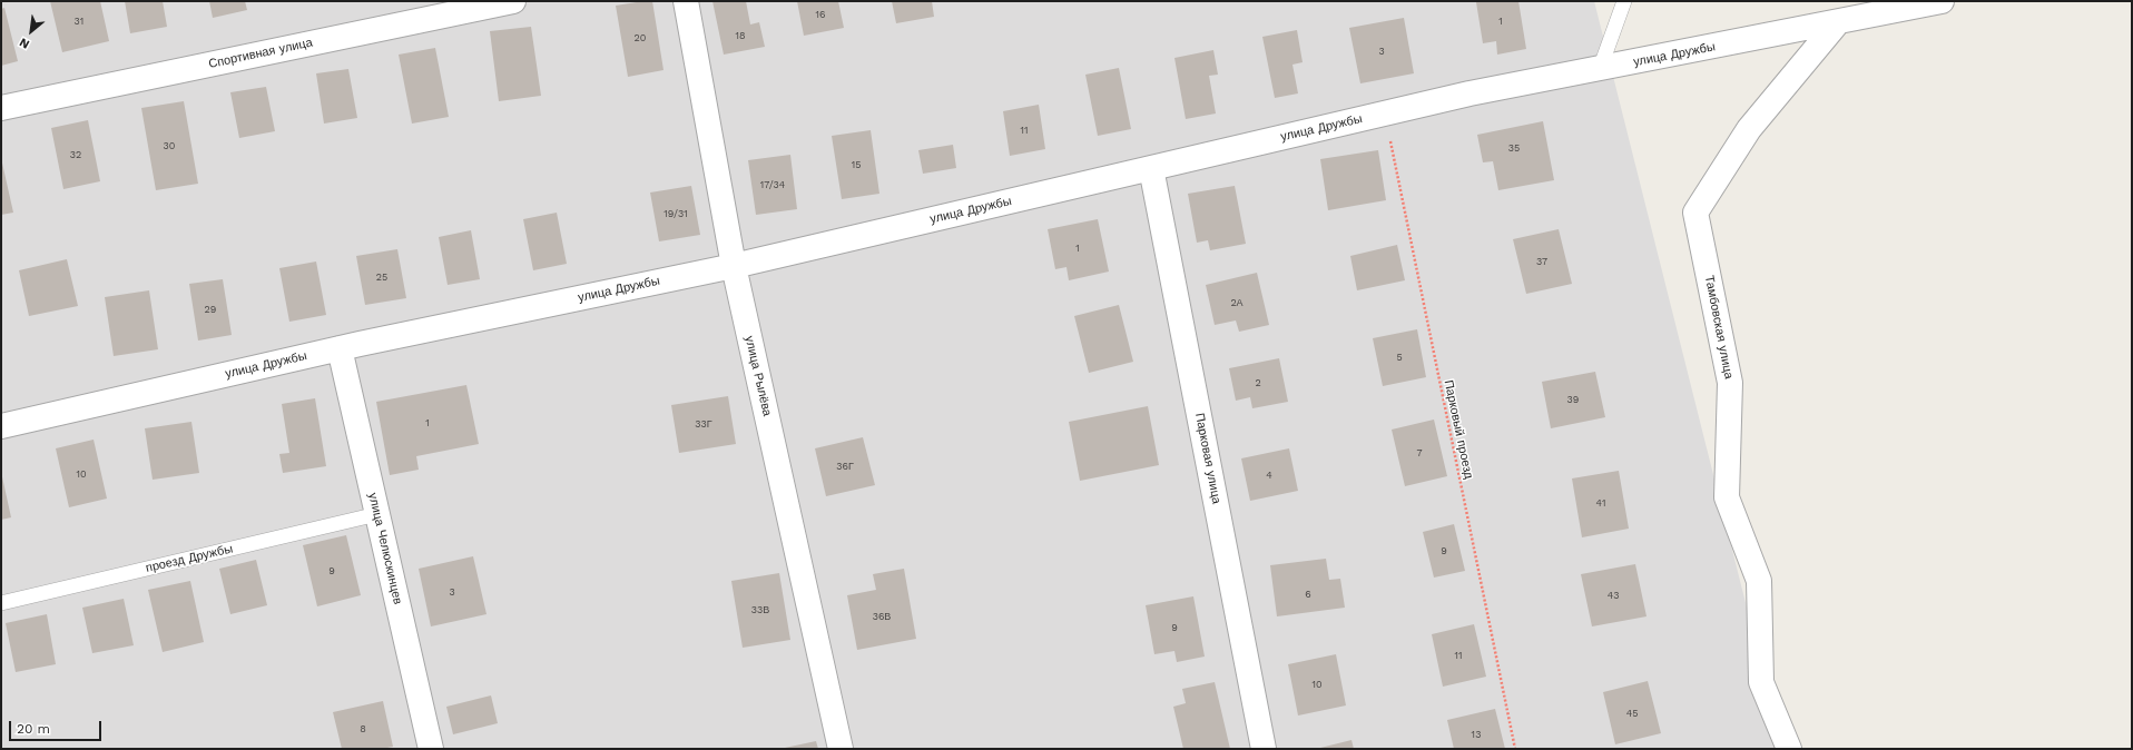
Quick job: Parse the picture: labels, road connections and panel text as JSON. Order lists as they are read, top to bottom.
{
  "streets": {
    "street": [
      "Спортивная улица",
      "улица Дружбы",
      "Тамбовская улица",
      "улица Рылёва",
      "Парковая улица",
      "улица Челюскинцев"
    ],
    "lane": ["проезд Дружбы"],
    "path": ["Парковый проезд"]
  },
  "crossings": [
    ["улица Дружбы", "Тамбовская улица"],
    ["улица Дружбы", "улица Рылёва"],
    ["улица Дружбы", "Парковый проезд"],
    ["улица Дружбы", "Парковая улица"],
    ["улица Дружбы", "улица Челюскинцев"],
    ["улица Челюскинцев", "проезд Дружбы"]
  ],
  "house_numbers": [
    "16",
    "31",
    "1",
    "18",
    "20",
    "3",
    "11",
    "30",
    "35",
    "32",
    "15",
    "17/34",
    "19/31",
    "1",
    "37",
    "25",
    "2А",
    "29",
    "5",
    "2",
    "39",
    "1",
    "33Г",
    "7",
    "36Г",
    "10",
    "4",
    "41",
    "9",
    "9",
    "3",
    "6",
    "43",
    "33В",
    "36В",
    "9",
    "11",
    "10",
    "45",
    "8",
    "13"
  ],
  "scale_bar": "20 m",
  "north": "bottom left"
}
